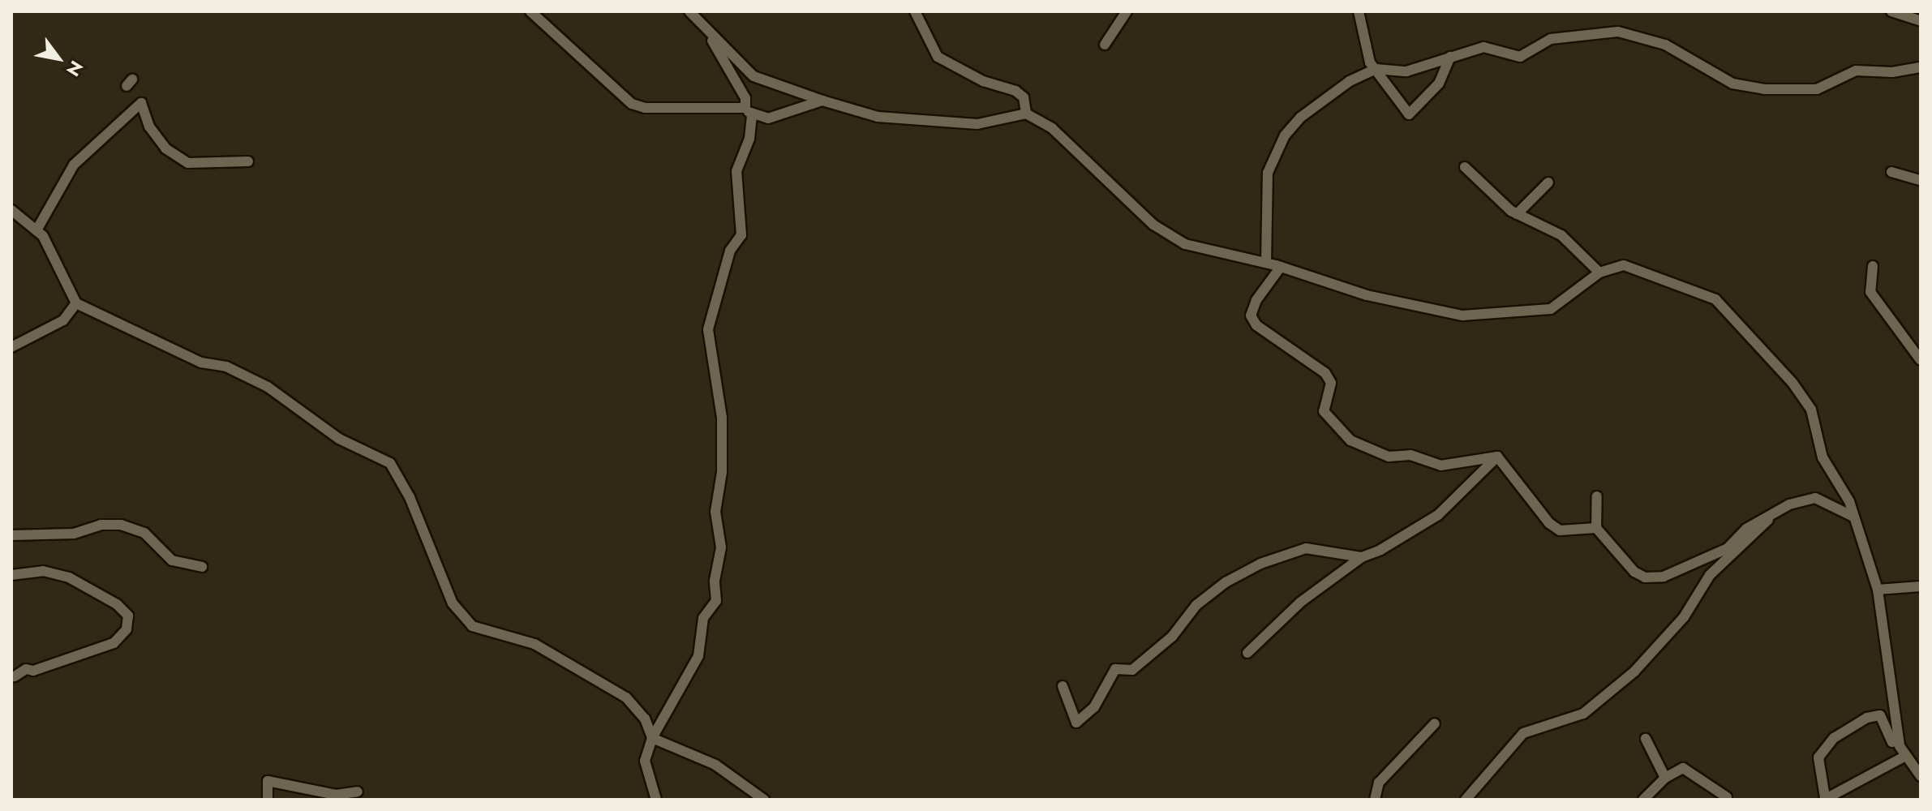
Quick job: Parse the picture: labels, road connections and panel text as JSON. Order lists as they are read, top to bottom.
{
  "north": "bottom right"
}
